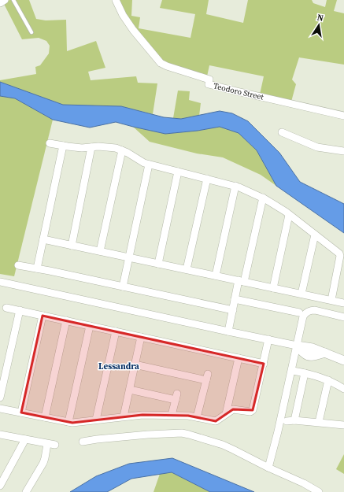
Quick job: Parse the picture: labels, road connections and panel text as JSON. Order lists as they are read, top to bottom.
{
  "streets": {
    "street": ["Teodoro Street"]
  },
  "districts": ["Lessandra"],
  "north": "top"
}
